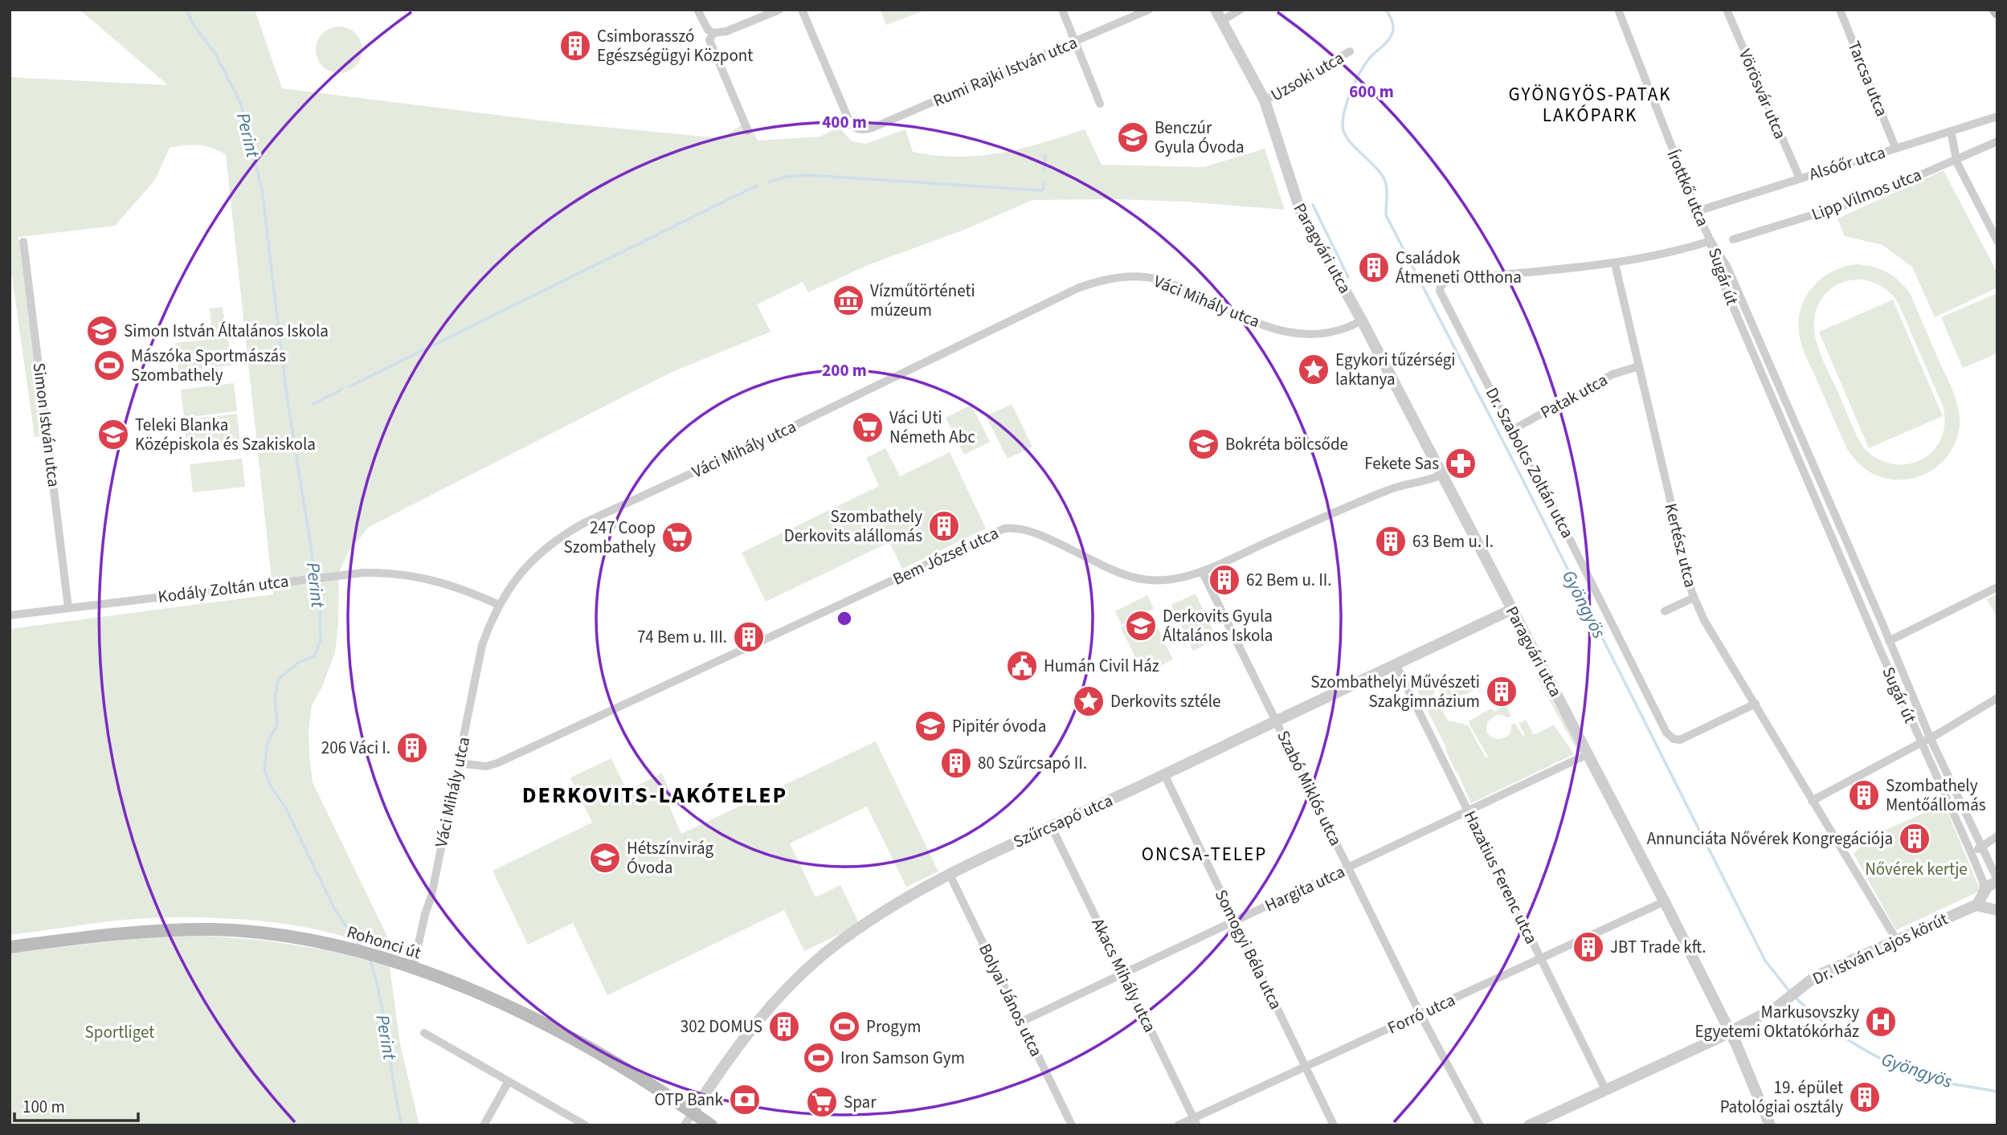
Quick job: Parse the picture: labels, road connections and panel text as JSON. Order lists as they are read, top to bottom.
{
  "streets": {
    "main road": ["Rohonci út"],
    "street": [
      "Rumi Rajki István utca",
      "Uzsoki utca",
      "Tarcsa utca",
      "Vörösvár utca",
      "Alsóőr utca",
      "Írottkő utca",
      "Lipp Vilmos utca",
      "Paragvári utca",
      "Sugár út",
      "Váci Mihály utca",
      "Patak utca",
      "Simon István utca",
      "Dr. Szabolcs Zoltán utca",
      "Kertész utca",
      "Bem József utca",
      "Kodály Zoltán utca",
      "Szabó Miklós utca",
      "Szűrcsapó utca",
      "Hazatius Ferenc utca",
      "Hargita utca",
      "Dr. István Lajos körút",
      "Somogyi Béla utca",
      "Akacs Mihály utca",
      "Bolyai János utca",
      "Forró utca"
    ]
  },
  "crossings": [
    ["Uzsoki utca", "Paragvári utca"],
    ["Tarcsa utca", "Alsóőr utca"],
    ["Vörösvár utca", "Alsóőr utca"],
    ["Alsóőr utca", "Írottkő utca"],
    ["Írottkő utca", "Sugár út"],
    ["Paragvári utca", "Váci Mihály utca"],
    ["Paragvári utca", "Bem József utca"],
    ["Paragvári utca", "Szűrcsapó utca"],
    ["Paragvári utca", "Hargita utca"],
    ["Paragvári utca", "Dr. István Lajos körút"],
    ["Paragvári utca", "Forró utca"],
    ["Sugár út", "Dr. István Lajos körút"],
    ["Váci Mihály utca", "Bem József utca"],
    ["Váci Mihály utca", "Kodály Zoltán utca"],
    ["Váci Mihály utca", "Rohonci út"],
    ["Patak utca", "Dr. Szabolcs Zoltán utca"],
    ["Patak utca", "Kertész utca"],
    ["Simon István utca", "Kodály Zoltán utca"],
    ["Dr. Szabolcs Zoltán utca", "Kertész utca"],
    ["Kertész utca", "Dr. István Lajos körút"],
    ["Bem József utca", "Szabó Miklós utca"],
    ["Szabó Miklós utca", "Szűrcsapó utca"],
    ["Szabó Miklós utca", "Hargita utca"],
    ["Szabó Miklós utca", "Forró utca"],
    ["Szűrcsapó utca", "Hazatius Ferenc utca"],
    ["Szűrcsapó utca", "Rohonci út"],
    ["Szűrcsapó utca", "Somogyi Béla utca"],
    ["Szűrcsapó utca", "Akacs Mihály utca"],
    ["Szűrcsapó utca", "Bolyai János utca"],
    ["Hazatius Ferenc utca", "Hargita utca"],
    ["Hazatius Ferenc utca", "Dr. István Lajos körút"],
    ["Hazatius Ferenc utca", "Forró utca"],
    ["Hargita utca", "Somogyi Béla utca"],
    ["Hargita utca", "Akacs Mihály utca"],
    ["Hargita utca", "Bolyai János utca"],
    ["Somogyi Béla utca", "Forró utca"],
    ["Akacs Mihály utca", "Forró utca"]
  ],
  "districts": ["GYÖNGYÖS-PATAK LAKÓPARK", "DERKOVITS-LAKÓTELEP", "ONCSA-TELEP"],
  "water": ["Perint", "Gyöngyös"],
  "parks": ["Nővérek kertje", "Sportliget"],
  "places": {
    "building": [
      "Csimborasszó Egészségügyi Központ",
      "Családok Átmeneti Otthona",
      "Szombathely Derkovits alállomás",
      "63 Bem u. I.",
      "62 Bem u. II.",
      "74 Bem u. III.",
      "Szombathelyi Művészeti Szakgimnázium",
      "206 Váci I.",
      "80 Szűrcsapó II.",
      "Szombathely Mentőállomás",
      "Annunciáta Nővérek Kongregációja",
      "JBT Trade kft.",
      "302 DOMUS",
      "19. épület Patológiai osztály"
    ],
    "school or university": [
      "Benczúr Gyula Óvoda",
      "Simon István Általános Iskola",
      "Teleki Blanka Középiskola és Szakiskola",
      "Bokréta bölcsőde",
      "Derkovits Gyula Általános Iskola",
      "Pipitér óvoda",
      "Hétszínvirág Óvoda"
    ],
    "museum": ["Vízműtörténeti múzeum"],
    "sports": ["Mászóka Sportmászás Szombathely", "Progym", "Iron Samson Gym"],
    "place": ["Egykori tűzérségi laktanya", "Derkovits sztéle"],
    "supermarket": ["Váci Uti Németh Abc", "247 Coop Szombathely", "Spar"],
    "pharmacy": ["Fekete Sas"],
    "public building": ["Humán Civil Ház"],
    "hospital": ["Markusovszky Egyetemi Oktatókórház"],
    "bank": ["OTP Bank"]
  },
  "scale_bar": "100 m",
  "rings": ["600 m", "400 m", "200 m"]
}
